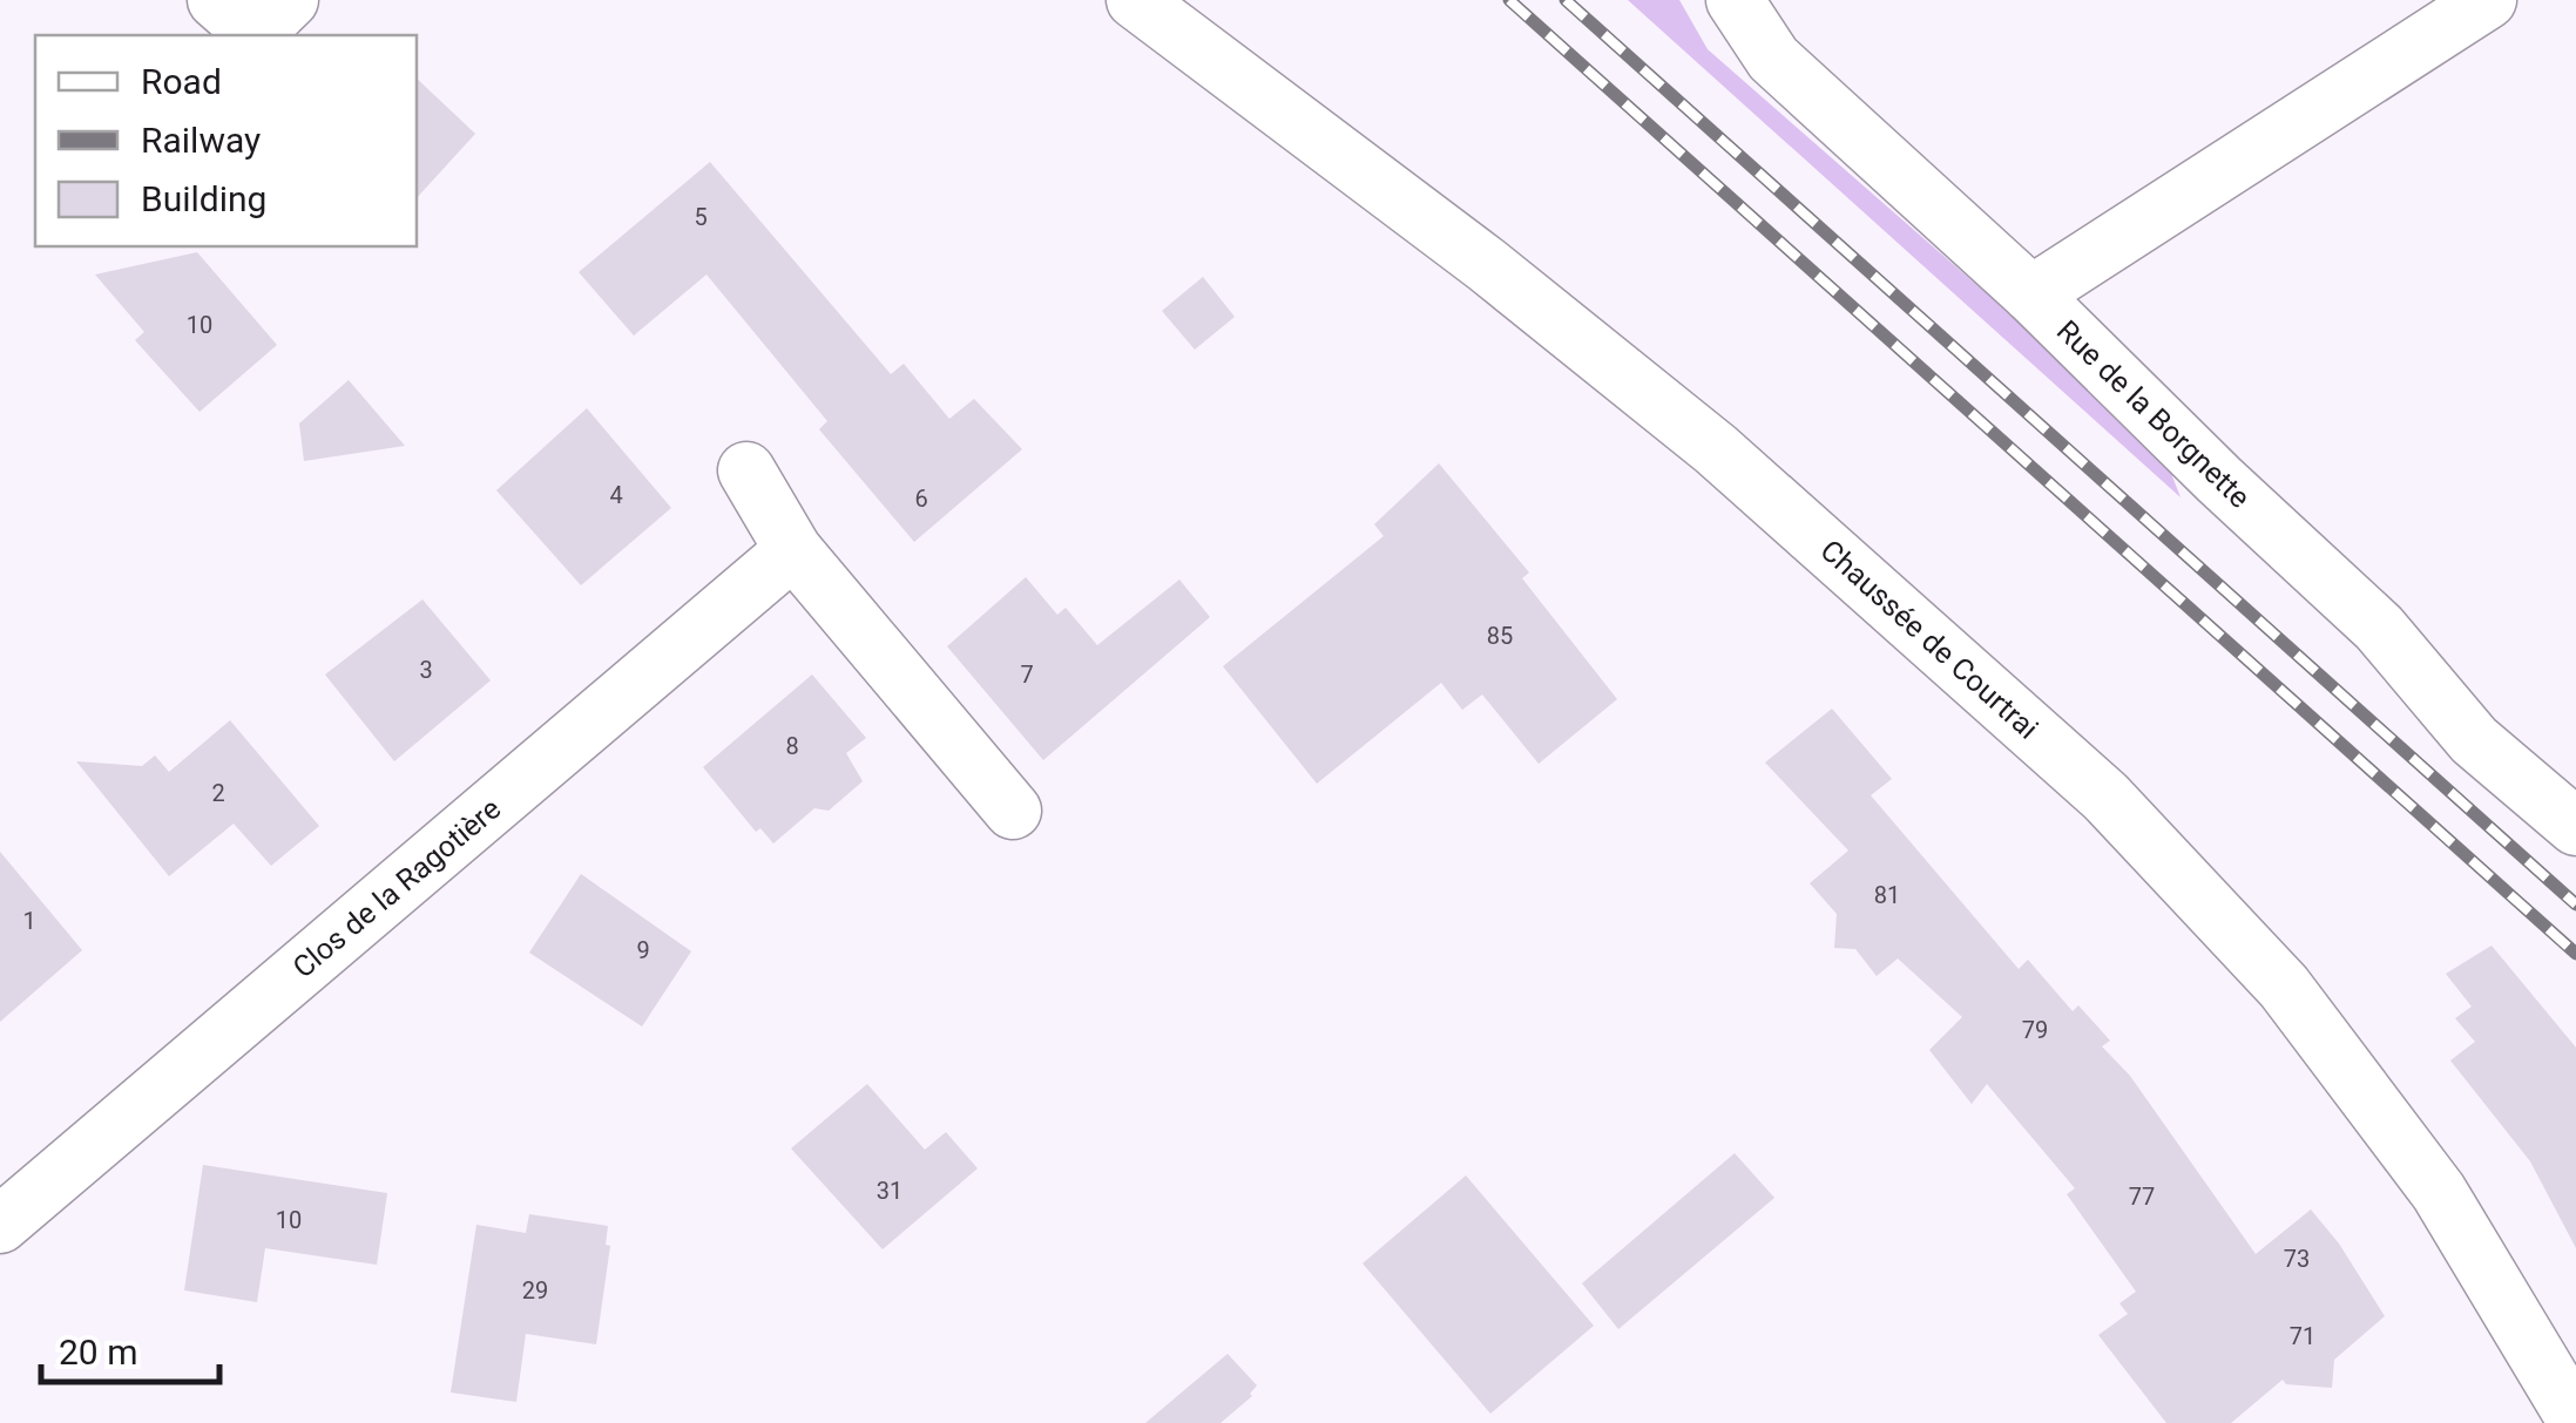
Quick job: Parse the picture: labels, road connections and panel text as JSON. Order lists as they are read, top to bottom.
{
  "streets": {
    "street": ["Rue de la Borgnette", "Chaussée de Courtrai", "Clos de la Ragotière"]
  },
  "house_numbers": [
    "5",
    "10",
    "4",
    "6",
    "85",
    "3",
    "7",
    "8",
    "2",
    "81",
    "1",
    "9",
    "79",
    "31",
    "77",
    "10",
    "73",
    "29",
    "71"
  ],
  "legend": ["Road", "Railway", "Building"],
  "scale_bar": "20 m"
}
